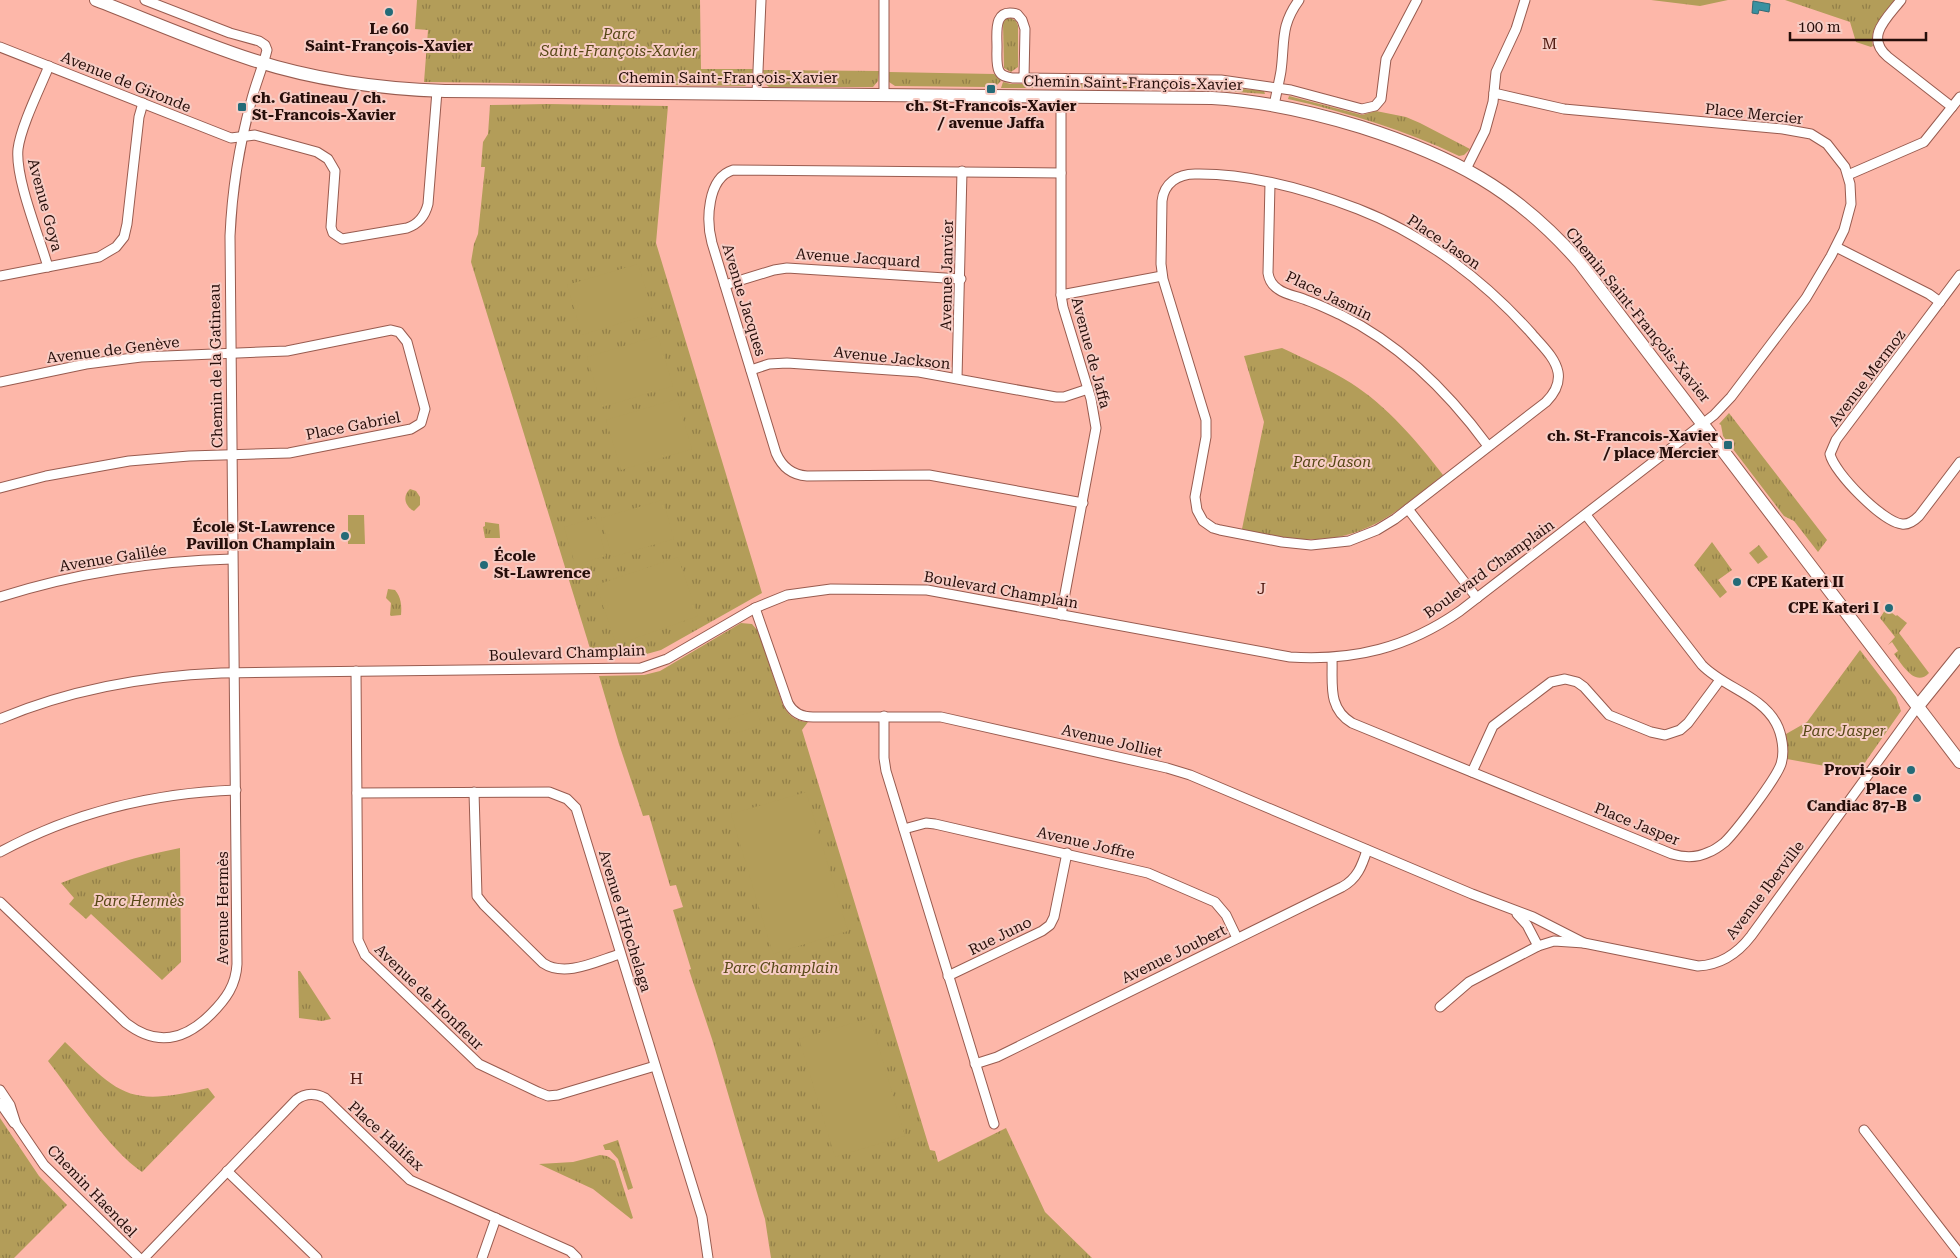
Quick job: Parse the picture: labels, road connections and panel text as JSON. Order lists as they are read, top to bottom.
{
  "streets": {
    "street": [
      "Chemin Saint-François-Xavier",
      "Avenue de Gironde",
      "Place Mercier",
      "Avenue Goya",
      "Place Jason",
      "Avenue Jacquard",
      "Avenue Janvier",
      "Place Jasmin",
      "Avenue Jacques",
      "Avenue de Genève",
      "Avenue de Jaffa",
      "Avenue Jackson",
      "Chemin de la Gatineau",
      "Avenue Mermoz",
      "Place Gabriel",
      "Avenue Galilée",
      "Boulevard Champlain",
      "Avenue Jolliet",
      "Place Jasper",
      "Avenue Joffre",
      "Avenue Iberville",
      "Avenue Hermès",
      "Avenue d'Hochelaga",
      "Rue Juno",
      "Avenue Joubert",
      "Avenue de Honfleur",
      "Place Halifax",
      "Chemin Haendel"
    ]
  },
  "crossings": [
    ["Chemin Saint-François-Xavier", "Avenue de Gironde"],
    ["Chemin Saint-François-Xavier", "Place Mercier"],
    ["Chemin Saint-François-Xavier", "Avenue de Jaffa"],
    ["Chemin Saint-François-Xavier", "Chemin de la Gatineau"],
    ["Chemin Saint-François-Xavier", "Boulevard Champlain"],
    ["Chemin Saint-François-Xavier", "Avenue Iberville"],
    ["Avenue de Gironde", "Avenue Goya"],
    ["Avenue de Gironde", "Chemin de la Gatineau"],
    ["Place Mercier", "Boulevard Champlain"],
    ["Place Jason", "Place Jasmin"],
    ["Avenue Jacquard", "Avenue Janvier"],
    ["Avenue Jacquard", "Avenue Jacques"],
    ["Avenue Janvier", "Avenue Jacques"],
    ["Avenue Janvier", "Avenue Jackson"],
    ["Avenue Jacques", "Avenue de Jaffa"],
    ["Avenue Jacques", "Avenue Jackson"],
    ["Avenue de Genève", "Chemin de la Gatineau"],
    ["Avenue de Genève", "Place Gabriel"],
    ["Avenue de Jaffa", "Avenue Jackson"],
    ["Avenue de Jaffa", "Boulevard Champlain"],
    ["Chemin de la Gatineau", "Place Gabriel"],
    ["Chemin de la Gatineau", "Avenue Galilée"],
    ["Chemin de la Gatineau", "Boulevard Champlain"],
    ["Chemin de la Gatineau", "Avenue Hermès"],
    ["Boulevard Champlain", "Avenue Jolliet"],
    ["Boulevard Champlain", "Place Jasper"],
    ["Boulevard Champlain", "Avenue Hermès"],
    ["Boulevard Champlain", "Avenue de Honfleur"],
    ["Avenue Jolliet", "Avenue Iberville"],
    ["Avenue Jolliet", "Avenue Joubert"],
    ["Avenue Joffre", "Rue Juno"],
    ["Avenue Joffre", "Avenue Joubert"],
    ["Avenue d'Hochelaga", "Avenue de Honfleur"]
  ],
  "districts": ["M", "J", "H"],
  "parks": [
    "Parc Saint-François-Xavier",
    "Parc Jason",
    "Parc Jasper",
    "Parc Hermès",
    "Parc Champlain"
  ],
  "places": {
    "other": [
      "Le 60 Saint-François-Xavier",
      "École St-Lawrence Pavillon Champlain",
      "École St-Lawrence",
      "CPE Kateri II",
      "CPE Kateri I",
      "Provi-soir",
      "Place Candiac 87-B"
    ],
    "transit": ["ch. St-Francois-Xavier / avenue Jaffa", "ch. Gatineau / ch. St-Francois-Xavier", "ch. St-Francois-Xavier / place Mercier"]
  },
  "scale_bar": "100 m"
}
